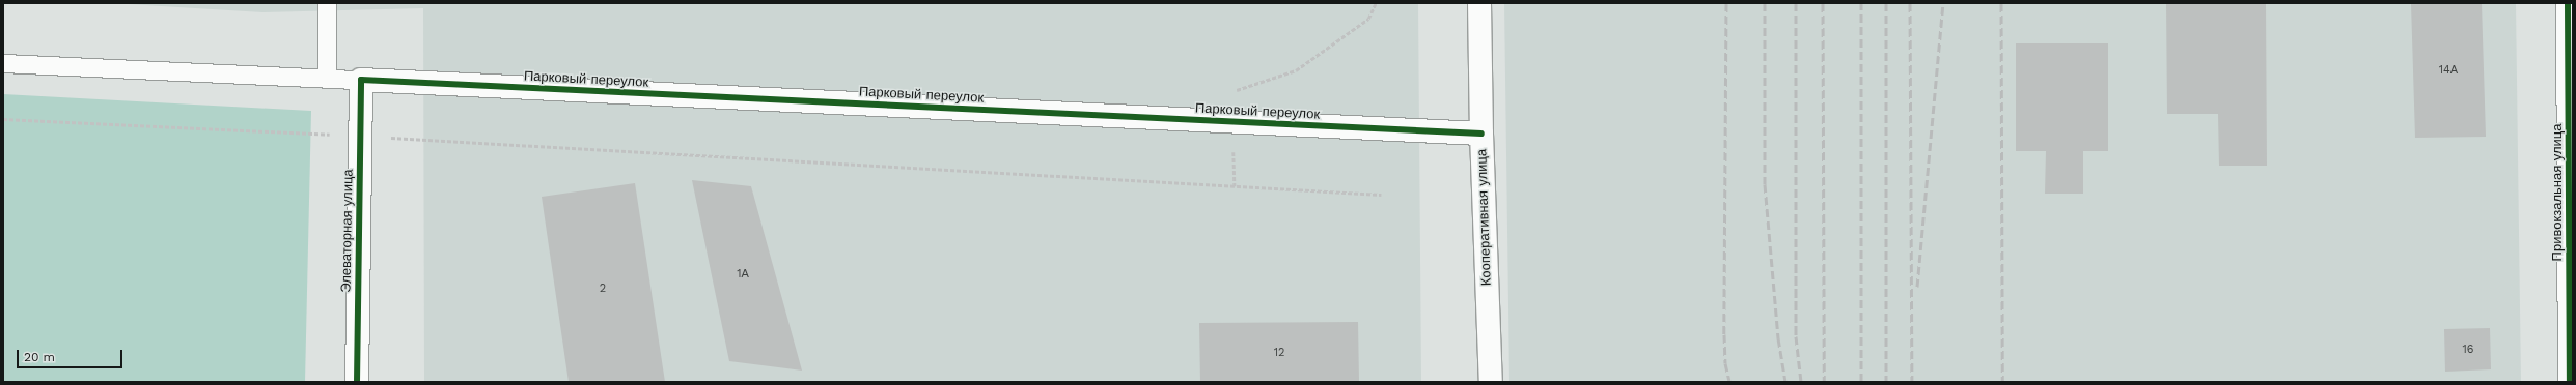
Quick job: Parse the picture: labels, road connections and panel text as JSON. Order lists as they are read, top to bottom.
{
  "streets": {
    "street": [
      "Парковый переулок",
      "Привокзальная улица",
      "Кооперативная улица",
      "Элеваторная улица"
    ]
  },
  "crossings": [
    ["Парковый переулок", "Кооперативная улица"],
    ["Парковый переулок", "Элеваторная улица"]
  ],
  "house_numbers": [
    "14А",
    "1А",
    "2",
    "16",
    "12"
  ],
  "scale_bar": "20 m"
}
